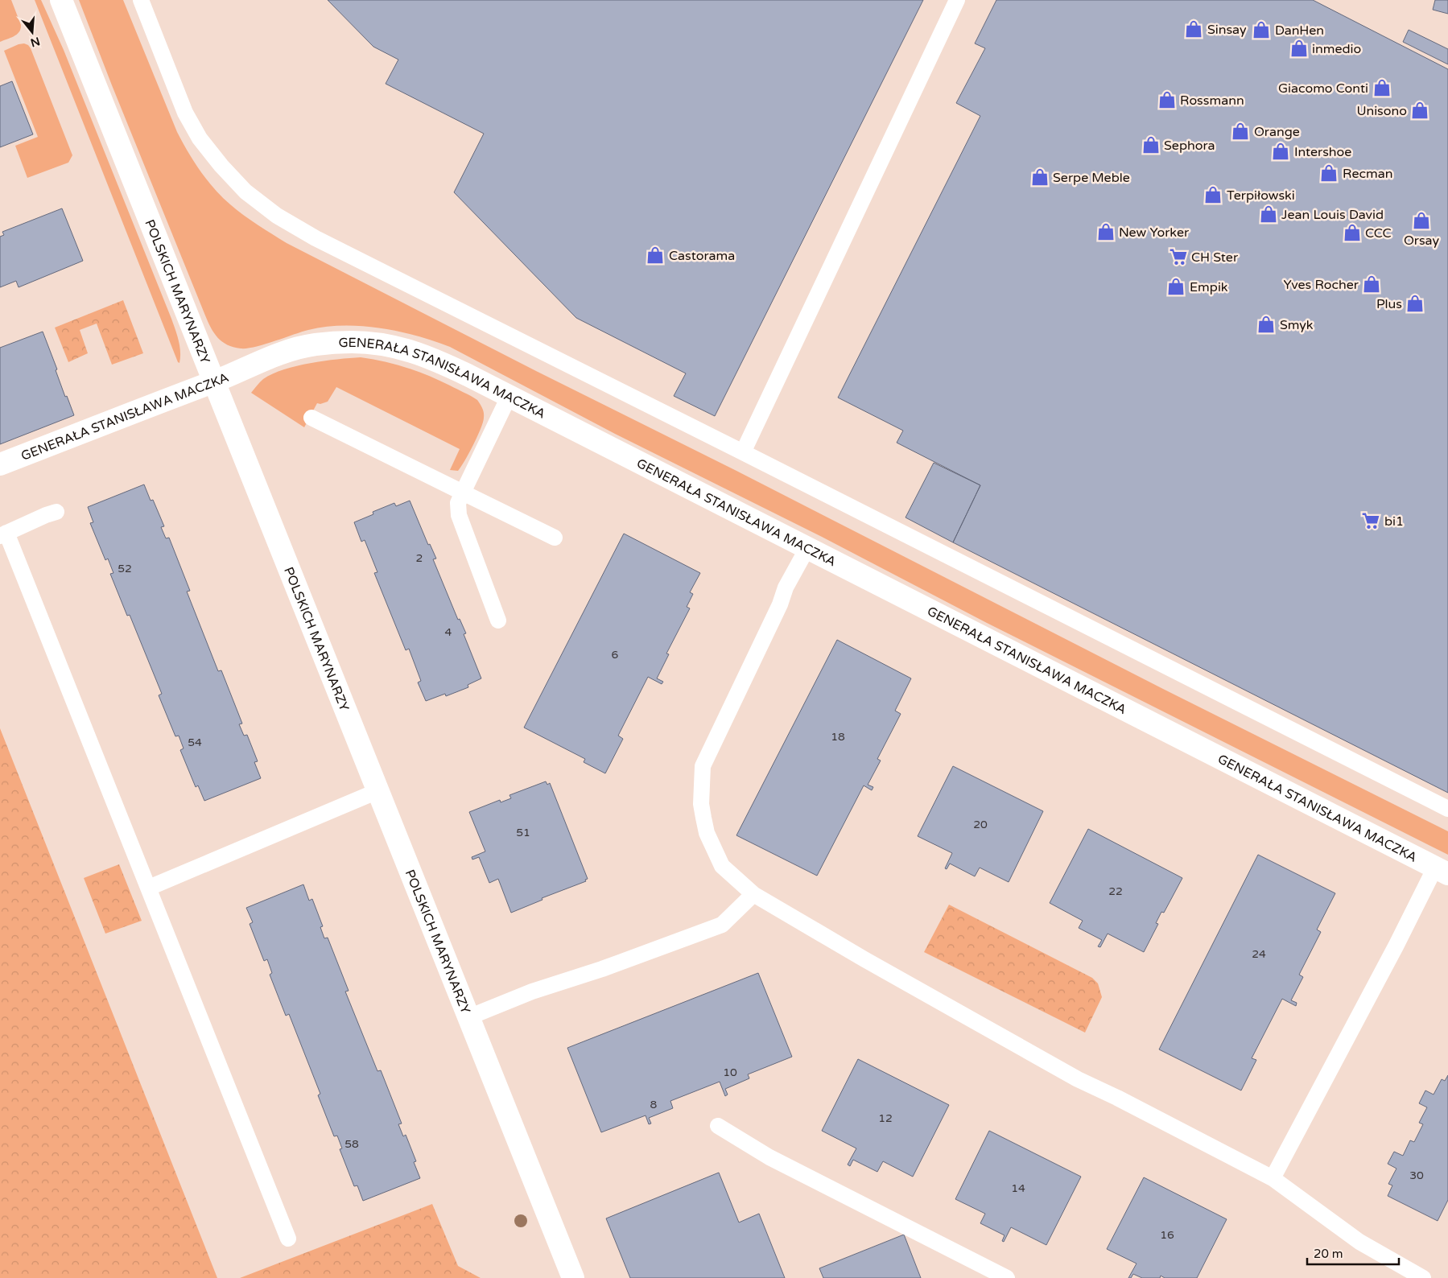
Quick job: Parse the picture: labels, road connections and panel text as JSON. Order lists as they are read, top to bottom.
{
  "streets": {
    "street": ["POLSKICH MARYNARZY", "GENERAŁA STANISŁAWA MACZKA"]
  },
  "crossings": [
    ["POLSKICH MARYNARZY", "GENERAŁA STANISŁAWA MACZKA"]
  ],
  "places": {
    "shop": [
      "Sinsay",
      "DanHen",
      "inmedio",
      "Giacomo Conti",
      "Rossmann",
      "Unisono",
      "Orange",
      "Sephora",
      "Intershoe",
      "Recman",
      "Serpe Meble",
      "Terpiłowski",
      "Jean Louis David",
      "Orsay",
      "New Yorker",
      "CCC",
      "Castorama",
      "Yves Rocher",
      "Empik",
      "Plus",
      "Smyk"
    ],
    "supermarket": ["CH Ster", "bi1"]
  },
  "house_numbers": [
    "2",
    "52",
    "4",
    "6",
    "18",
    "54",
    "20",
    "51",
    "22",
    "24",
    "10",
    "8",
    "12",
    "58",
    "30",
    "14",
    "16"
  ],
  "scale_bar": "20 m",
  "north": "bottom"
}
